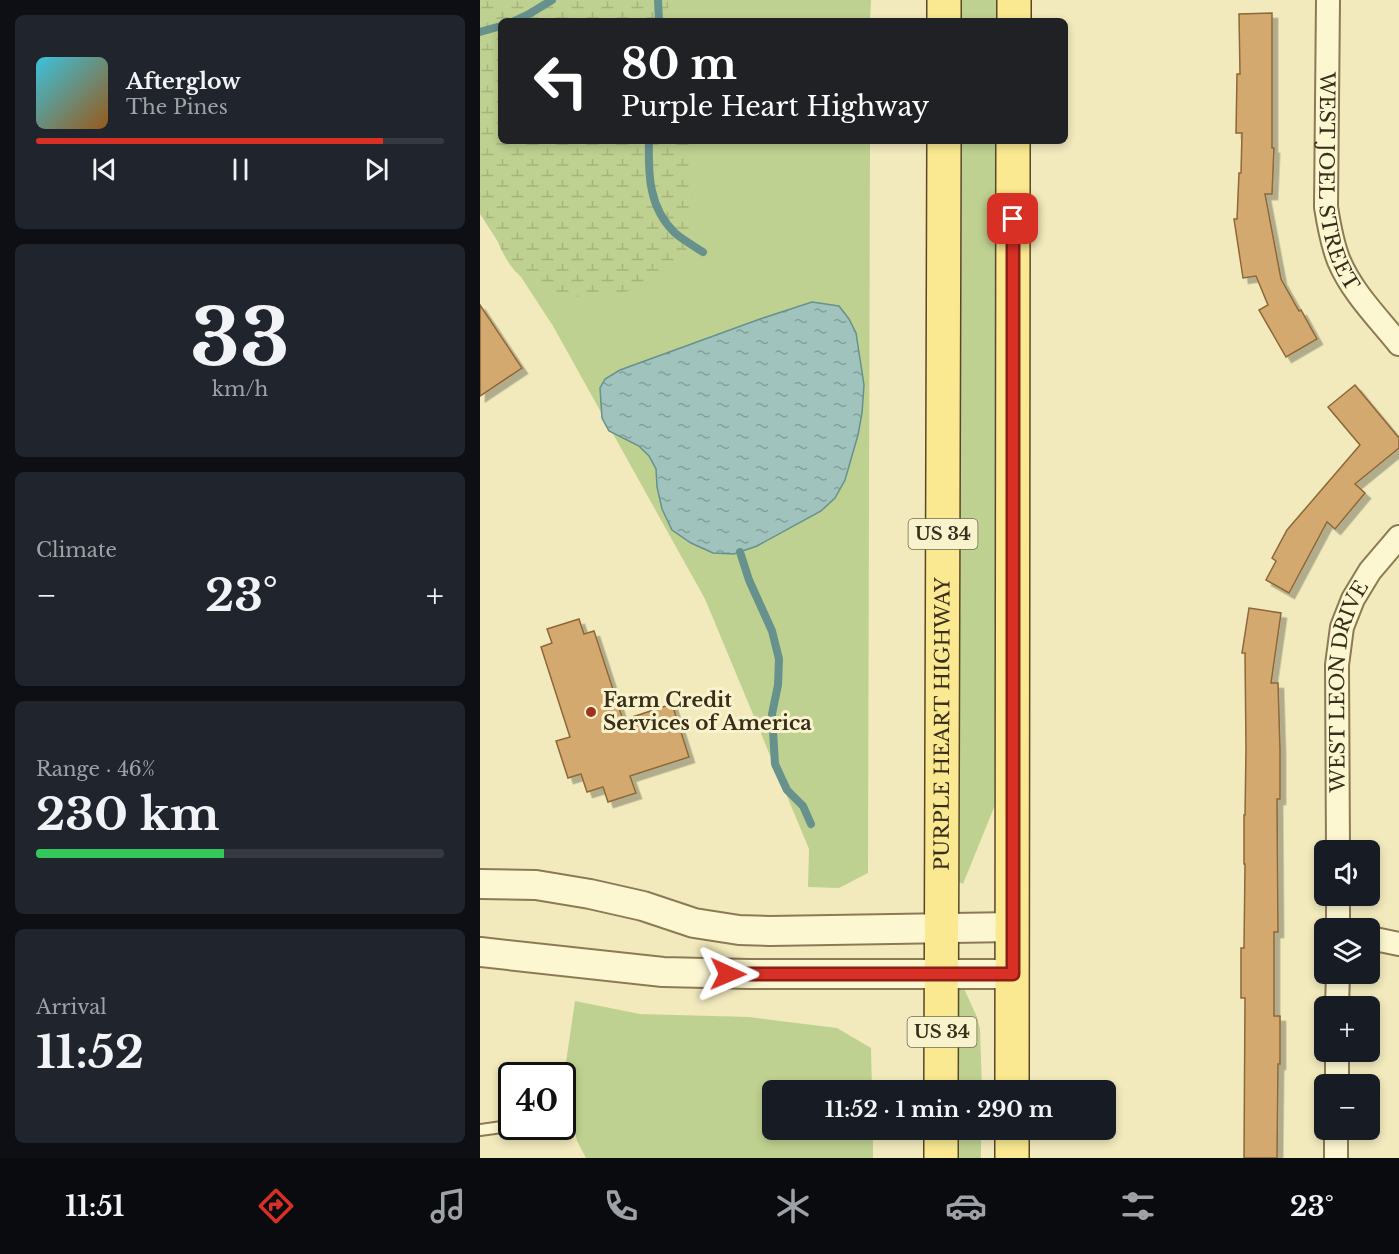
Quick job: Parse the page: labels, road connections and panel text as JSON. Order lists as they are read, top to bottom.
{
  "streets": {
    "main road": ["US 34", "PURPLE HEART HIGHWAY"],
    "street": ["WEST JOEL STREET", "WEST LEON DRIVE"]
  },
  "places": ["Farm Credit Services of America"],
  "page": {
    "turn": ["80 m", "Purple Heart Highway"],
    "song": ["Afterglow", "The Pines"],
    "tile": [
      ["33", "km/h"],
      "Climate",
      ["Range · 46%", "230 km"],
      ["Arrival", "11:52"]
    ],
    "heat": ["−", "23°", "+"],
    "map_buttons": ["+", "−"],
    "limit": "40",
    "trip": "11:52 · 1 min · 290 m",
    "tabs": ["11:51", "23°"]
  }
}
